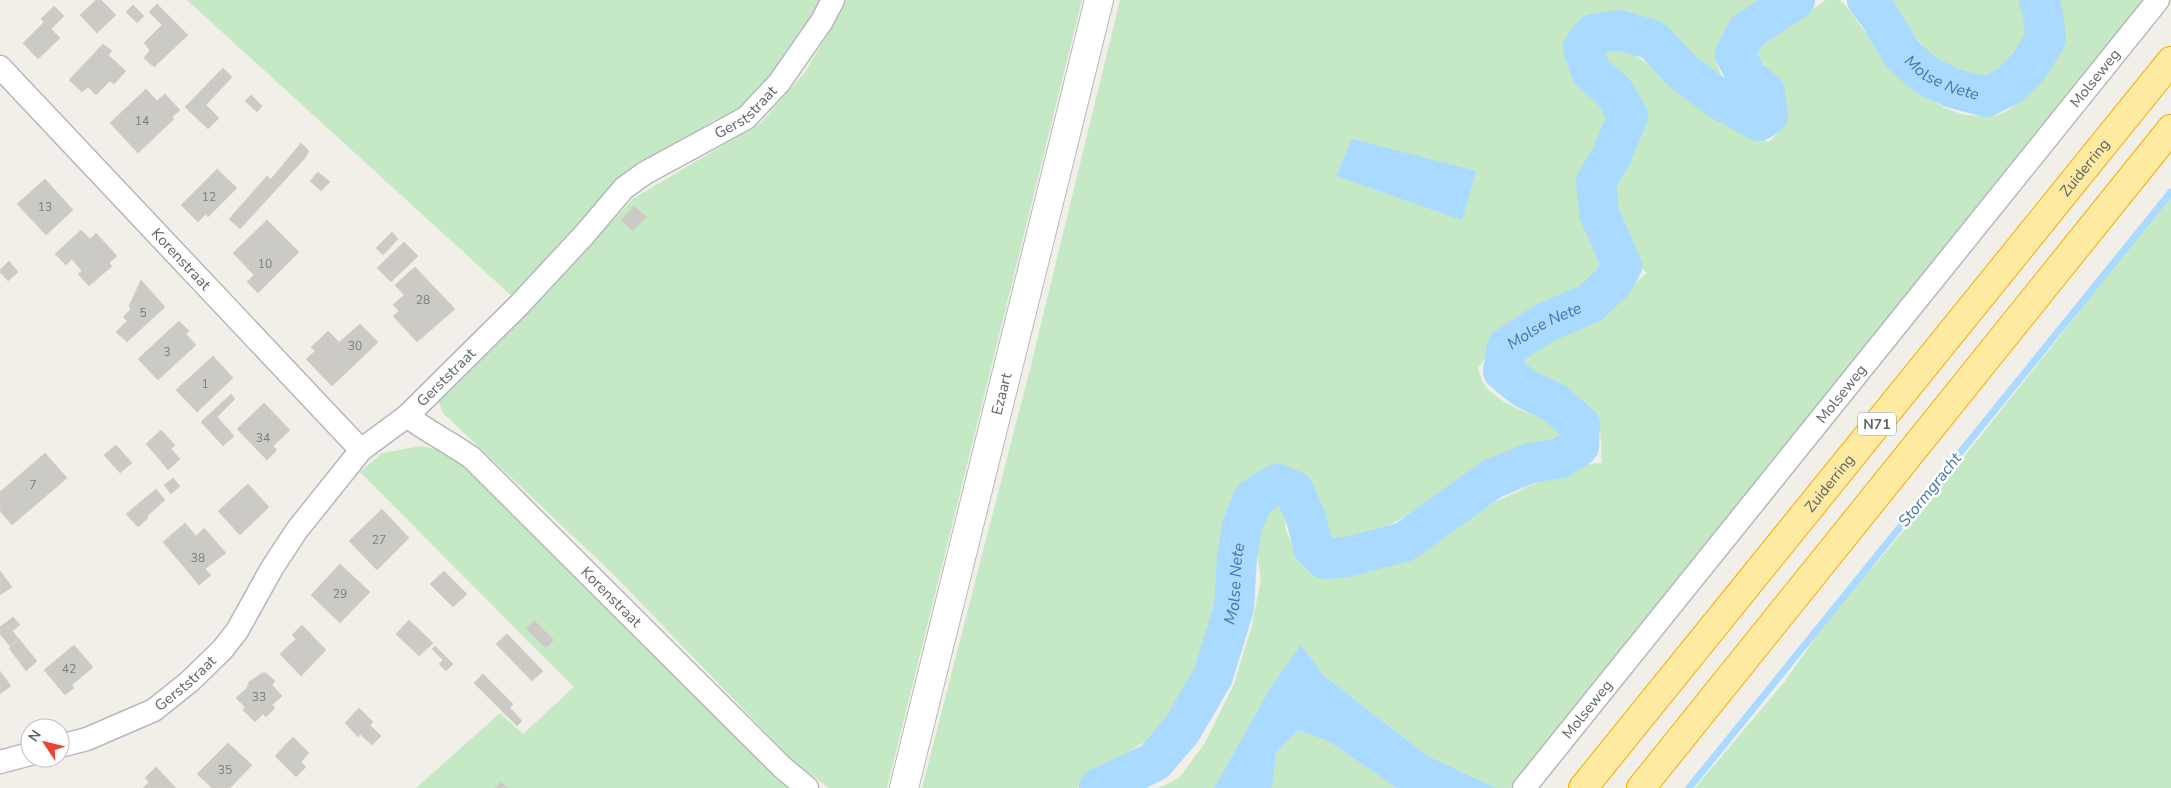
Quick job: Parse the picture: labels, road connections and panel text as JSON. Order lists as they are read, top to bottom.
{
  "streets": {
    "highway": ["Zuiderring", "N71"],
    "main road": ["Ezaart"],
    "street": ["Molseweg", "Gerststraat", "Korenstraat"]
  },
  "crossings": [
    ["Gerststraat", "Korenstraat"]
  ],
  "water": ["Molse Nete", "Stormgracht"],
  "house_numbers": [
    "14",
    "12",
    "13",
    "10",
    "28",
    "5",
    "30",
    "3",
    "1",
    "34",
    "7",
    "27",
    "38",
    "29",
    "42",
    "33",
    "35"
  ],
  "north": "top left"
}
